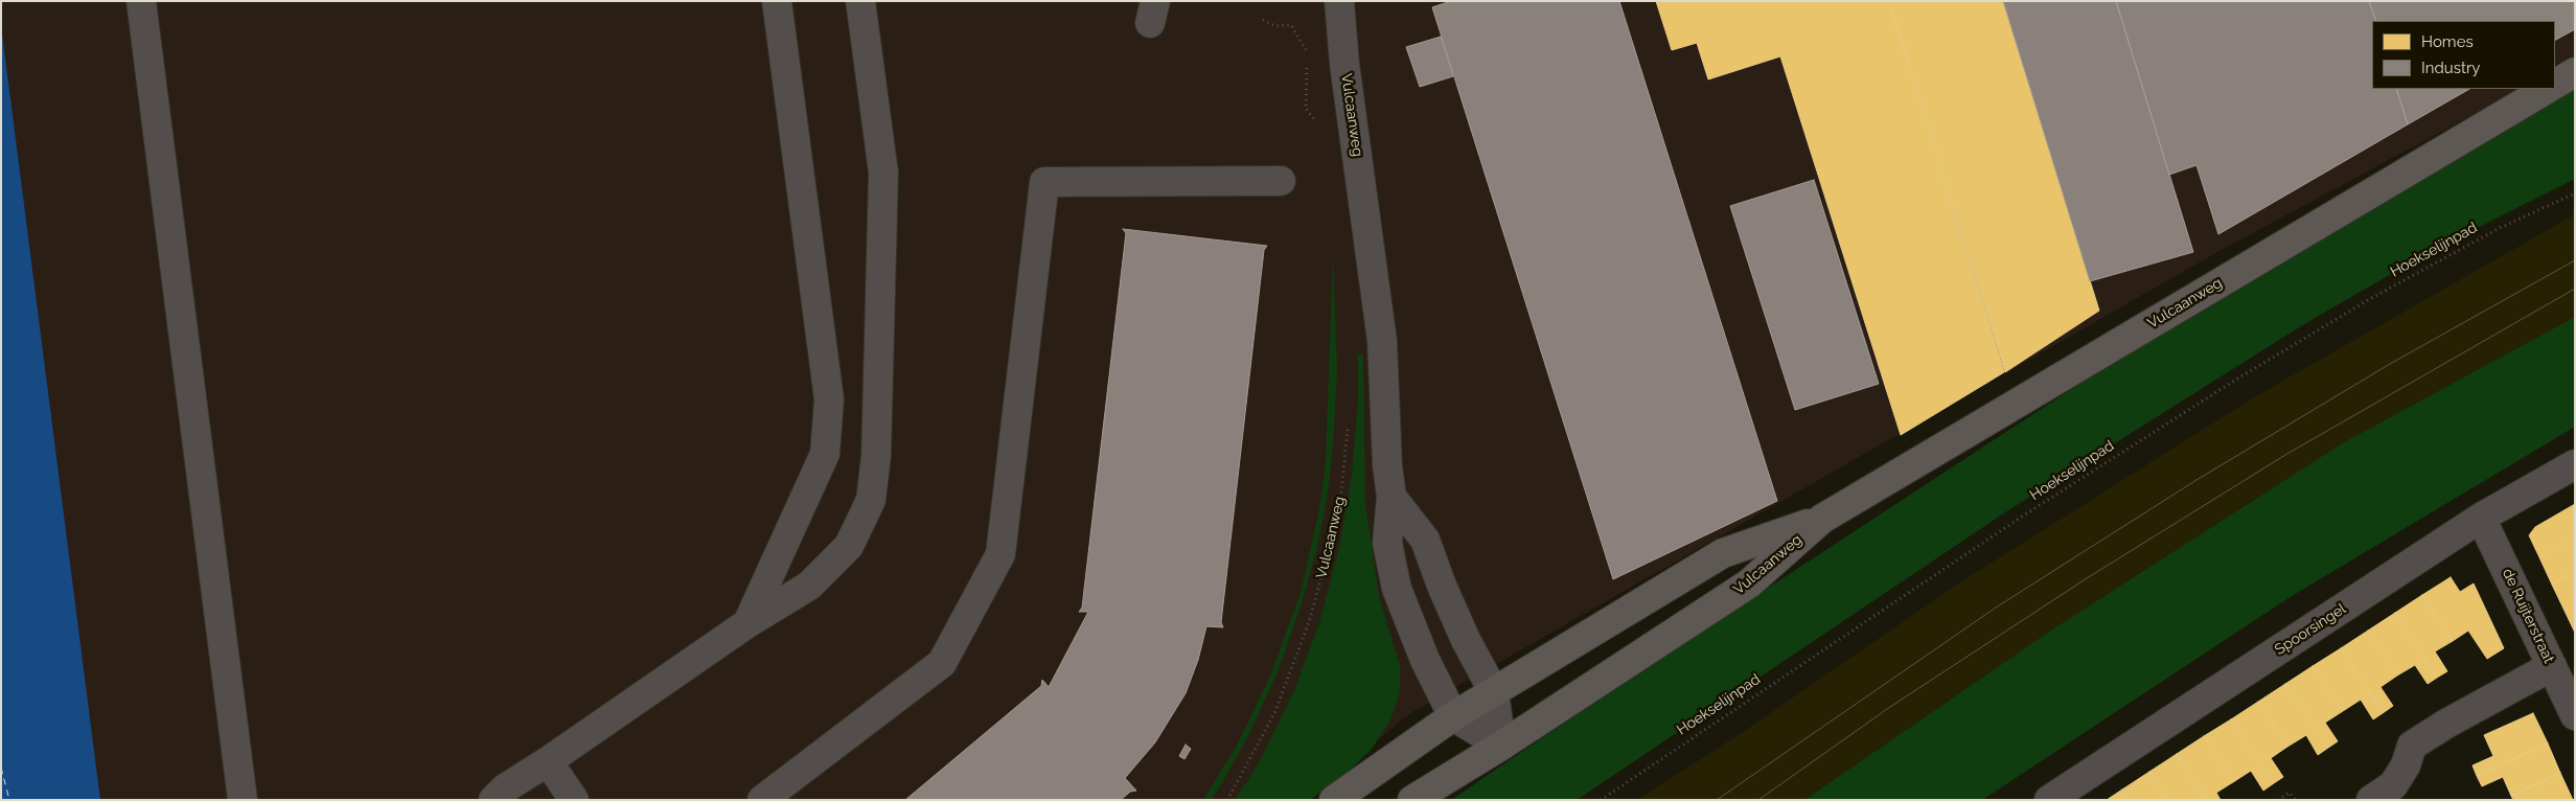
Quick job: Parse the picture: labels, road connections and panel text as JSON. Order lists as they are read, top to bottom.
{
  "streets": {
    "main road": ["Vulcaanweg"],
    "street": ["de Ruijterstraat", "Spoorsingel"],
    "path": ["Hoekselijnpad"]
  },
  "crossings": [
    ["de Ruijterstraat", "Spoorsingel"]
  ],
  "legend": ["Homes", "Industry"]
}
